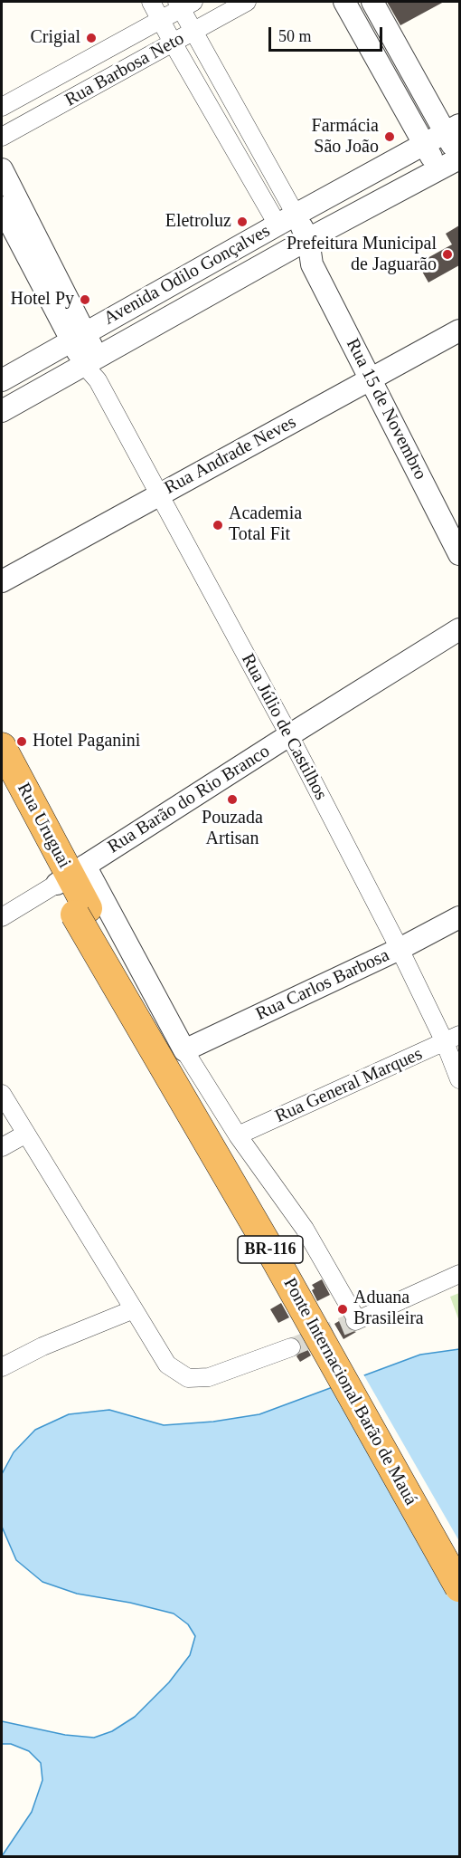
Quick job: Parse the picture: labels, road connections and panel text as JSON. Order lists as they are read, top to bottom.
{
  "streets": {
    "highway": ["Rua Uruguai", "BR-116", "Ponte Internacional Barão de Mauá"],
    "street": [
      "Rua Barbosa Neto",
      "Avenida Odilo Gonçalves",
      "Rua 15 de Novembro",
      "Rua Andrade Neves",
      "Rua Júlio de Castilhos",
      "Rua Barão do Rio Branco",
      "Rua Carlos Barbosa",
      "Rua General Marques"
    ]
  },
  "crossings": [
    ["Rua Barbosa Neto", "Rua 15 de Novembro"],
    ["Avenida Odilo Gonçalves", "Rua 15 de Novembro"],
    ["Avenida Odilo Gonçalves", "Rua Júlio de Castilhos"],
    ["Rua 15 de Novembro", "Rua Andrade Neves"],
    ["Rua Andrade Neves", "Rua Júlio de Castilhos"],
    ["Rua Júlio de Castilhos", "Rua Barão do Rio Branco"],
    ["Rua Júlio de Castilhos", "Rua Carlos Barbosa"],
    ["Rua Júlio de Castilhos", "Rua General Marques"],
    ["Rua Barão do Rio Branco", "Rua Uruguai"],
    ["Rua Barão do Rio Branco", "BR-116"],
    ["Rua Uruguai", "BR-116"],
    ["BR-116", "Ponte Internacional Barão de Mauá"]
  ],
  "places": [
    "Crigial",
    "Farmácia São João",
    "Eletroluz",
    "Prefeitura Municipal de Jaguarão",
    "Hotel Py",
    "Academia Total Fit",
    "Hotel Paganini",
    "Pouzada Artisan",
    "Aduana Brasileira"
  ],
  "scale_bar": "50 m"
}
